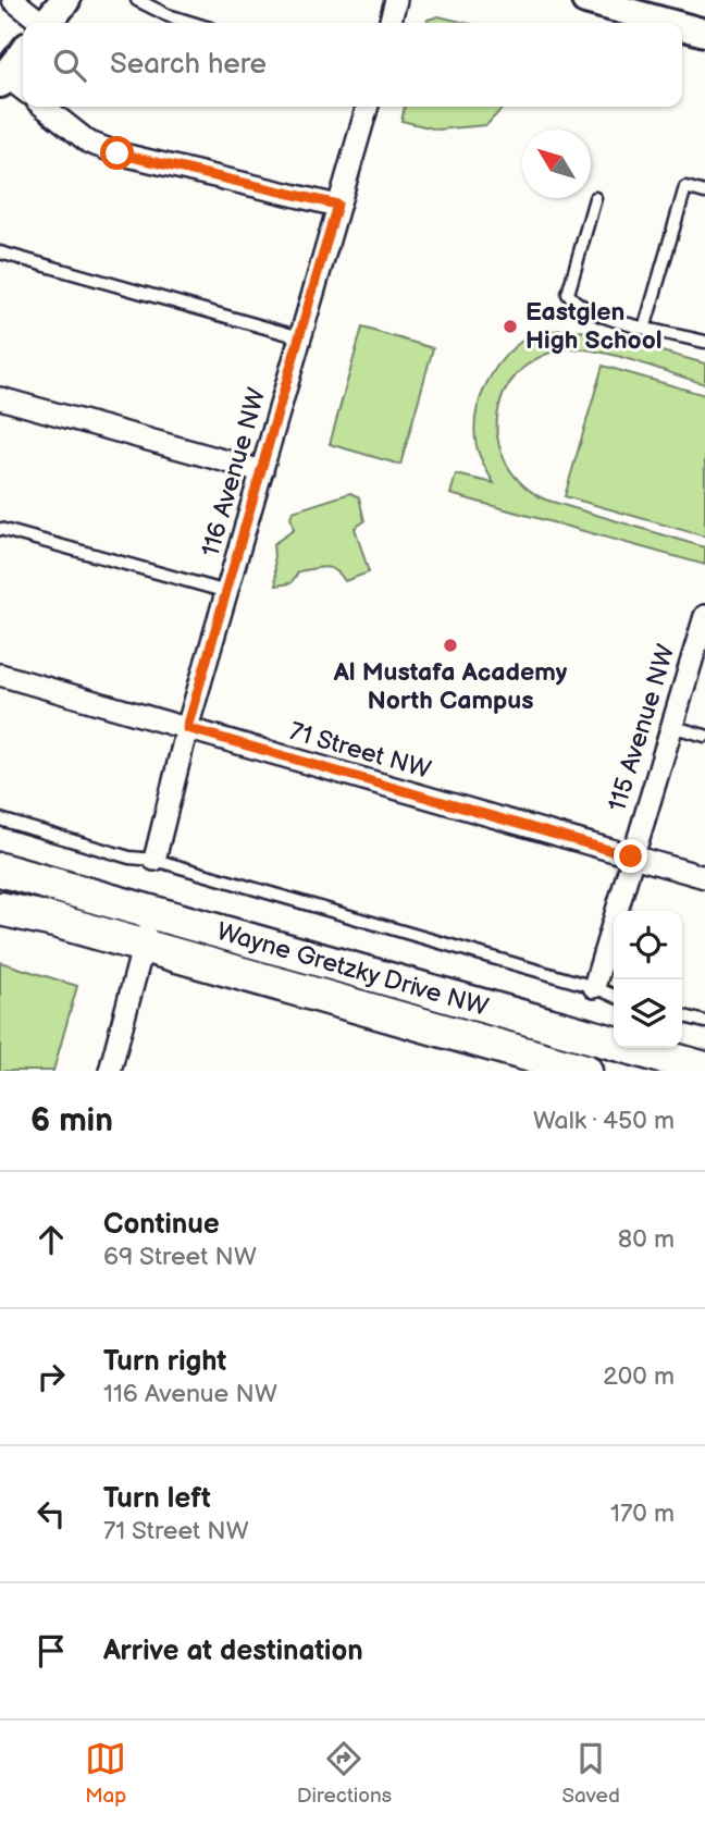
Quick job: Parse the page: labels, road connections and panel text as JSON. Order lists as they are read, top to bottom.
{
  "streets": {
    "main road": ["Wayne Gretzky Drive NW"],
    "street": ["116 Avenue NW", "115 Avenue NW", "71 Street NW"]
  },
  "crossings": [
    ["116 Avenue NW", "71 Street NW"],
    ["115 Avenue NW", "71 Street NW"]
  ],
  "places": ["Eastglen High School", "Al Mustafa Academy North Campus"],
  "north": "top left",
  "page": {
    "search": "Search here",
    "heading": ["6 min", "Walk · 450 m"],
    "list": [
      ["Continue", "69 Street NW", "80 m"],
      ["Turn right", "116 Avenue NW", "200 m"],
      ["Turn left", "71 Street NW", "170 m"],
      "Arrive at destination"
    ],
    "nav": ["Map", "Directions", "Saved"]
  }
}
